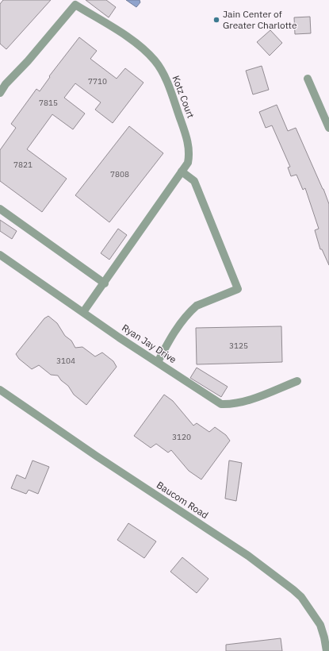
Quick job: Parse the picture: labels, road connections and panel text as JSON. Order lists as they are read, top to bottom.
{
  "streets": {
    "street": ["Kotz Court", "Ryan Jay Drive", "Baucom Road"]
  },
  "crossings": [
    ["Kotz Court", "Ryan Jay Drive"]
  ],
  "places": ["Jain Center of Greater Charlotte"],
  "house_numbers": [
    "7710",
    "7815",
    "7821",
    "7808",
    "3125",
    "3104",
    "3120"
  ]
}
